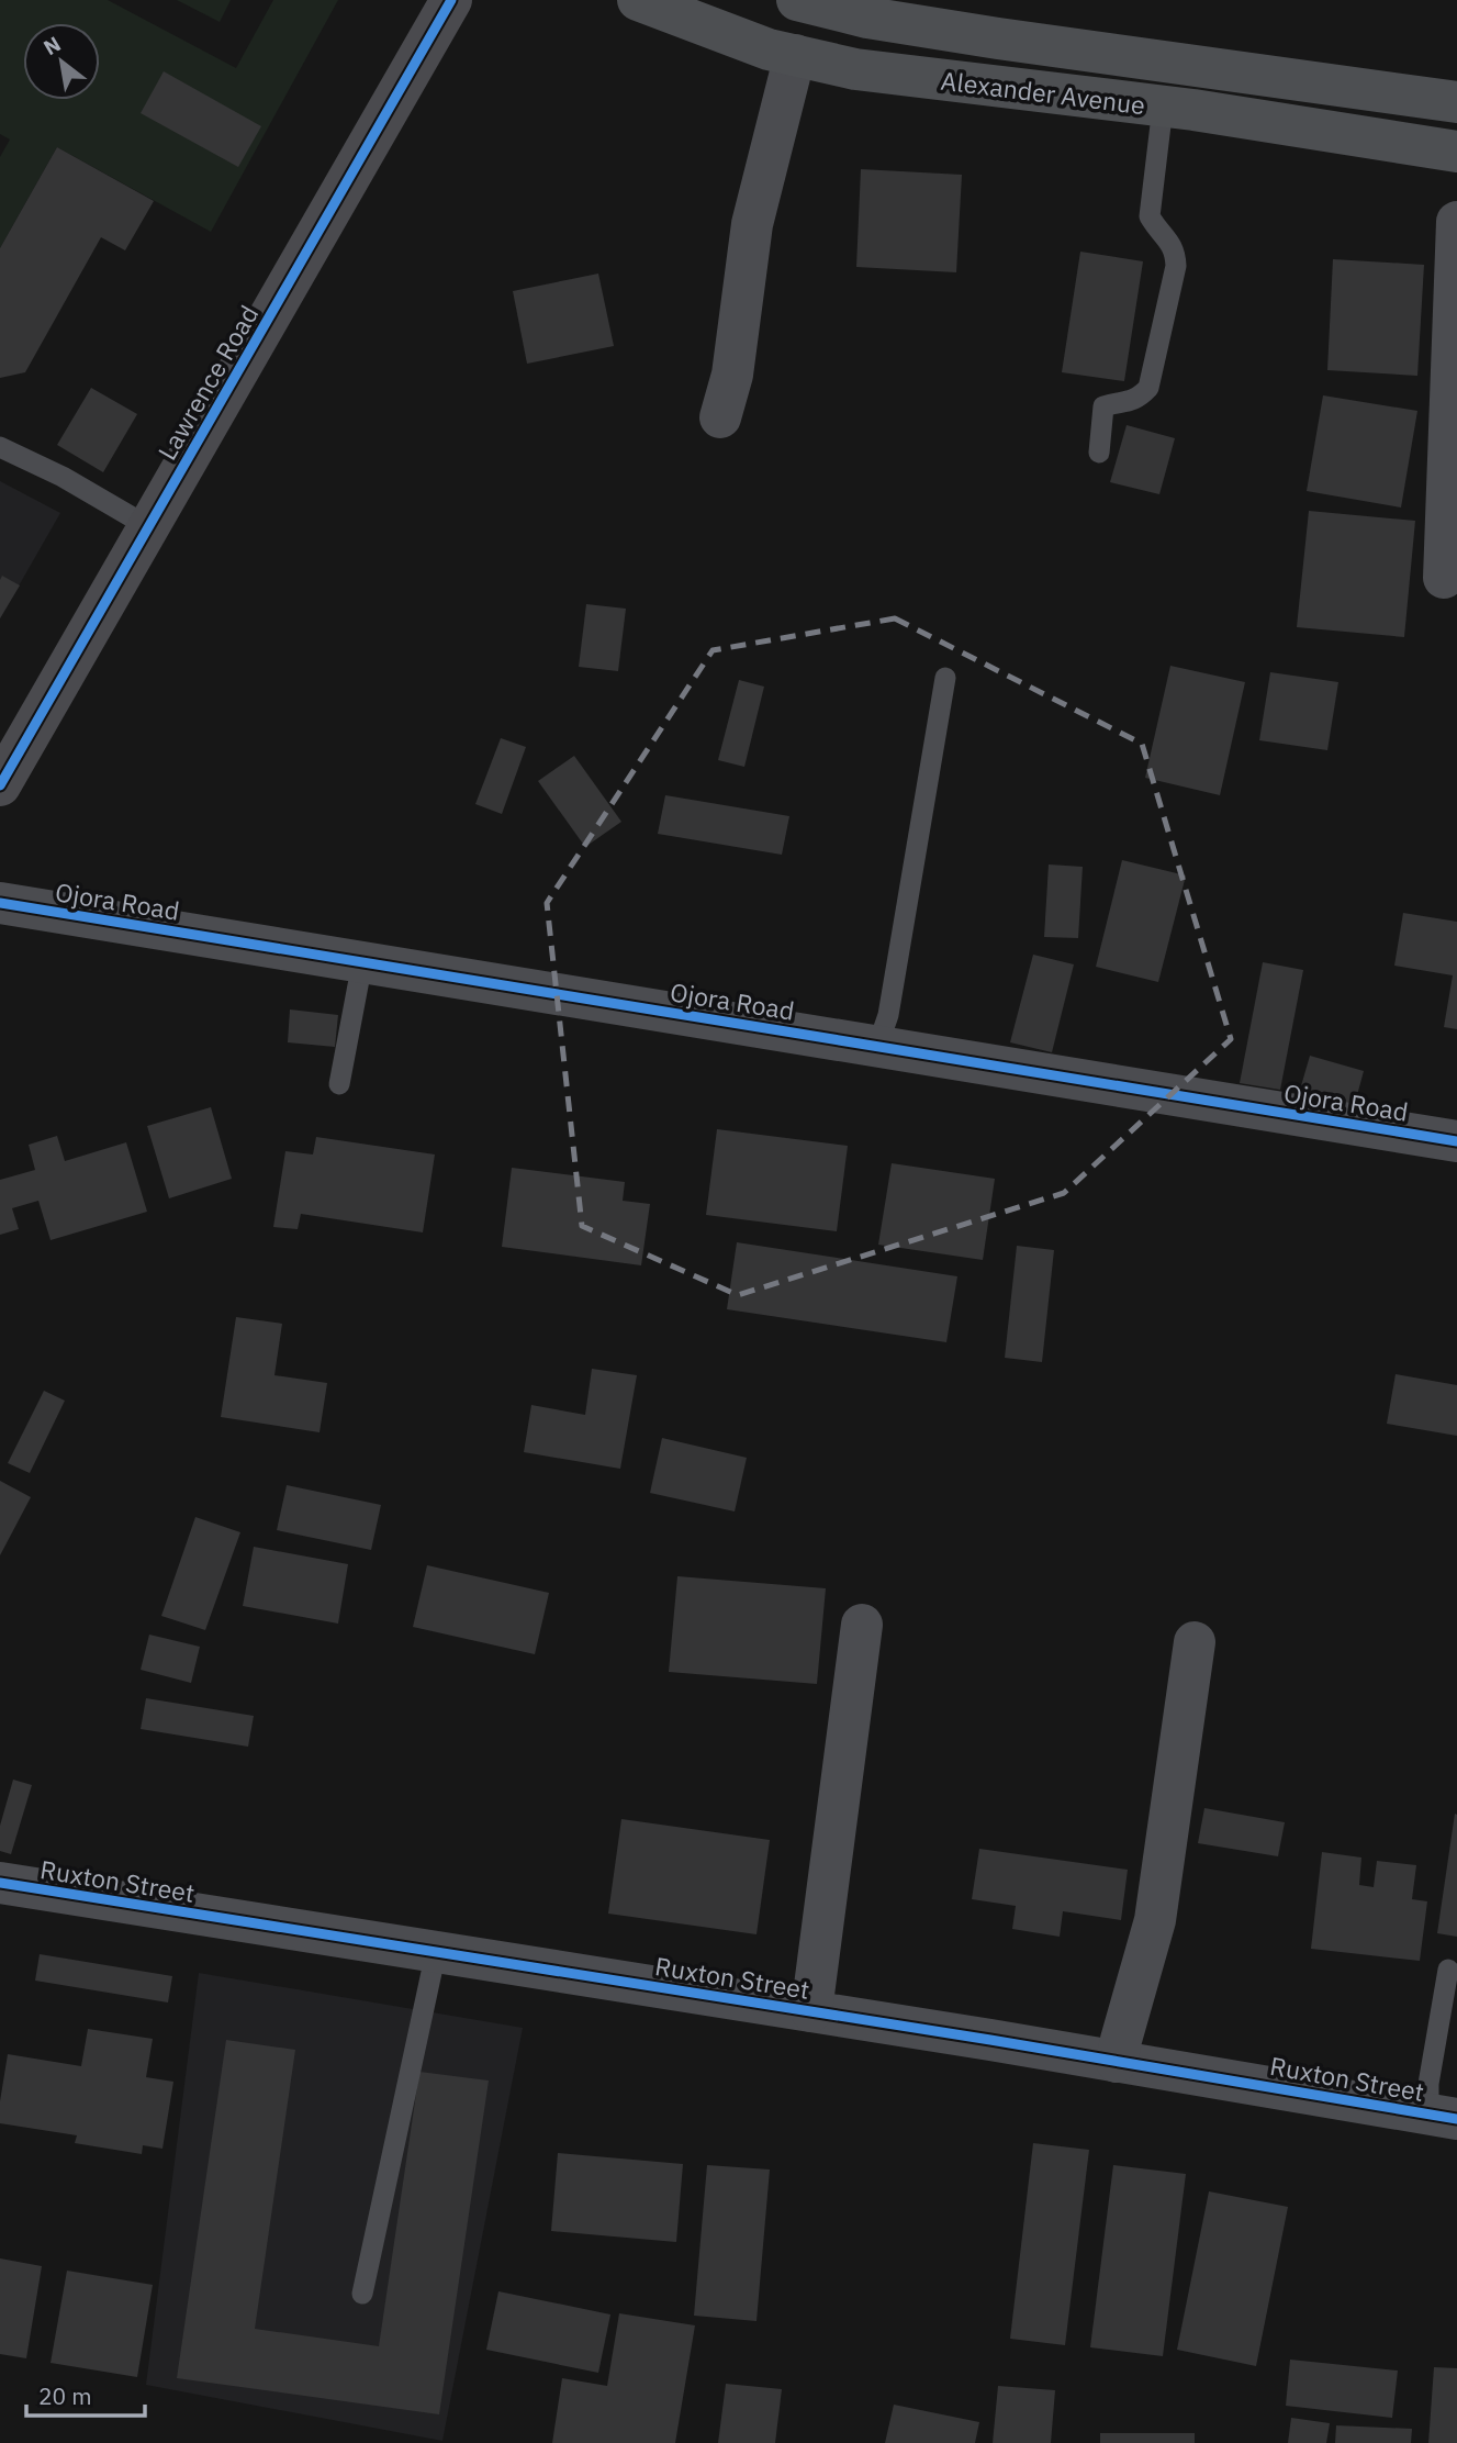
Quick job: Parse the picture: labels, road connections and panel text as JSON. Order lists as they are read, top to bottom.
{
  "streets": {
    "main road": ["Alexander Avenue"],
    "street": ["Lawrence Road", "Ojora Road", "Ruxton Street"]
  },
  "scale_bar": "20 m",
  "north": "top left"
}
